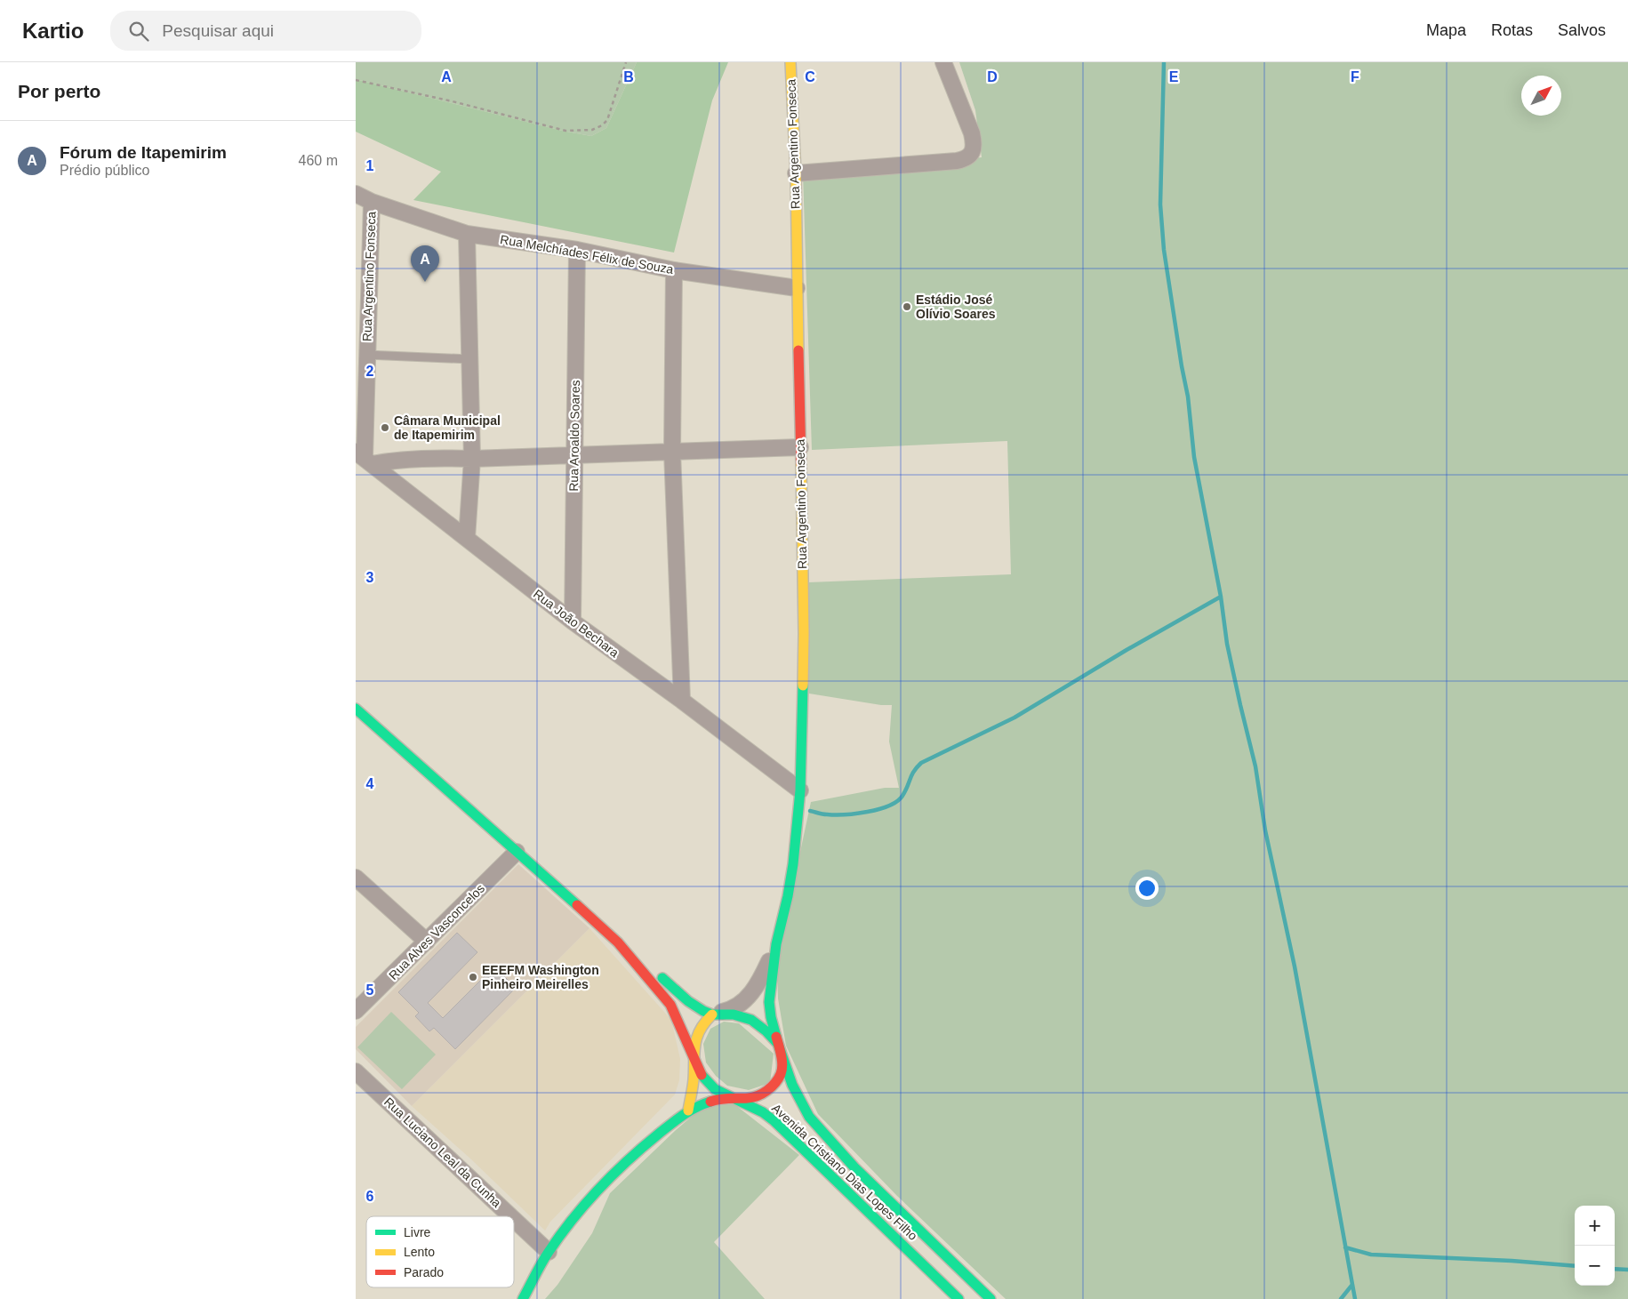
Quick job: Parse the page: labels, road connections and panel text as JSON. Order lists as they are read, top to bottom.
{
  "streets": {
    "street": [
      "Rua Argentino Fonseca",
      "Rua Melchíades Félix de Souza",
      "Rua Aroaldo Soares",
      "Rua João Bechara",
      "Rua Alves Vasconcelos",
      "Rua Luciano Leal da Cunha",
      "Avenida Cristiano Dias Lopes Filho"
    ]
  },
  "crossings": [
    ["Rua Argentino Fonseca", "Rua Melchíades Félix de Souza"],
    ["Rua Argentino Fonseca", "Rua João Bechara"],
    ["Rua Argentino Fonseca", "Avenida Cristiano Dias Lopes Filho"],
    ["Rua Melchíades Félix de Souza", "Rua Aroaldo Soares"],
    ["Rua Aroaldo Soares", "Rua João Bechara"]
  ],
  "places": ["Estádio José Olívio Soares", "Câmara Municipal de Itapemirim", "EEEFM Washington Pinheiro Meirelles"],
  "legend": ["Livre", "Lento", "Parado"],
  "north": "top right",
  "page": {
    "header": "Kartio",
    "search": "Pesquisar aqui",
    "nav": ["Mapa", "Rotas", "Salvos"],
    "heading": "Por perto",
    "list": [
      {
        "mark": "A",
        "name": "Fórum de Itapemirim",
        "note": "Prédio público",
        "value": "460 m"
      }
    ],
    "pins": "A",
    "map_buttons": ["+", "−"]
  },
  "grid": {
    "columns": [
      "A",
      "B",
      "C",
      "D",
      "E",
      "F"
    ],
    "rows": [
      "1",
      "2",
      "3",
      "4",
      "5",
      "6"
    ]
  }
}
